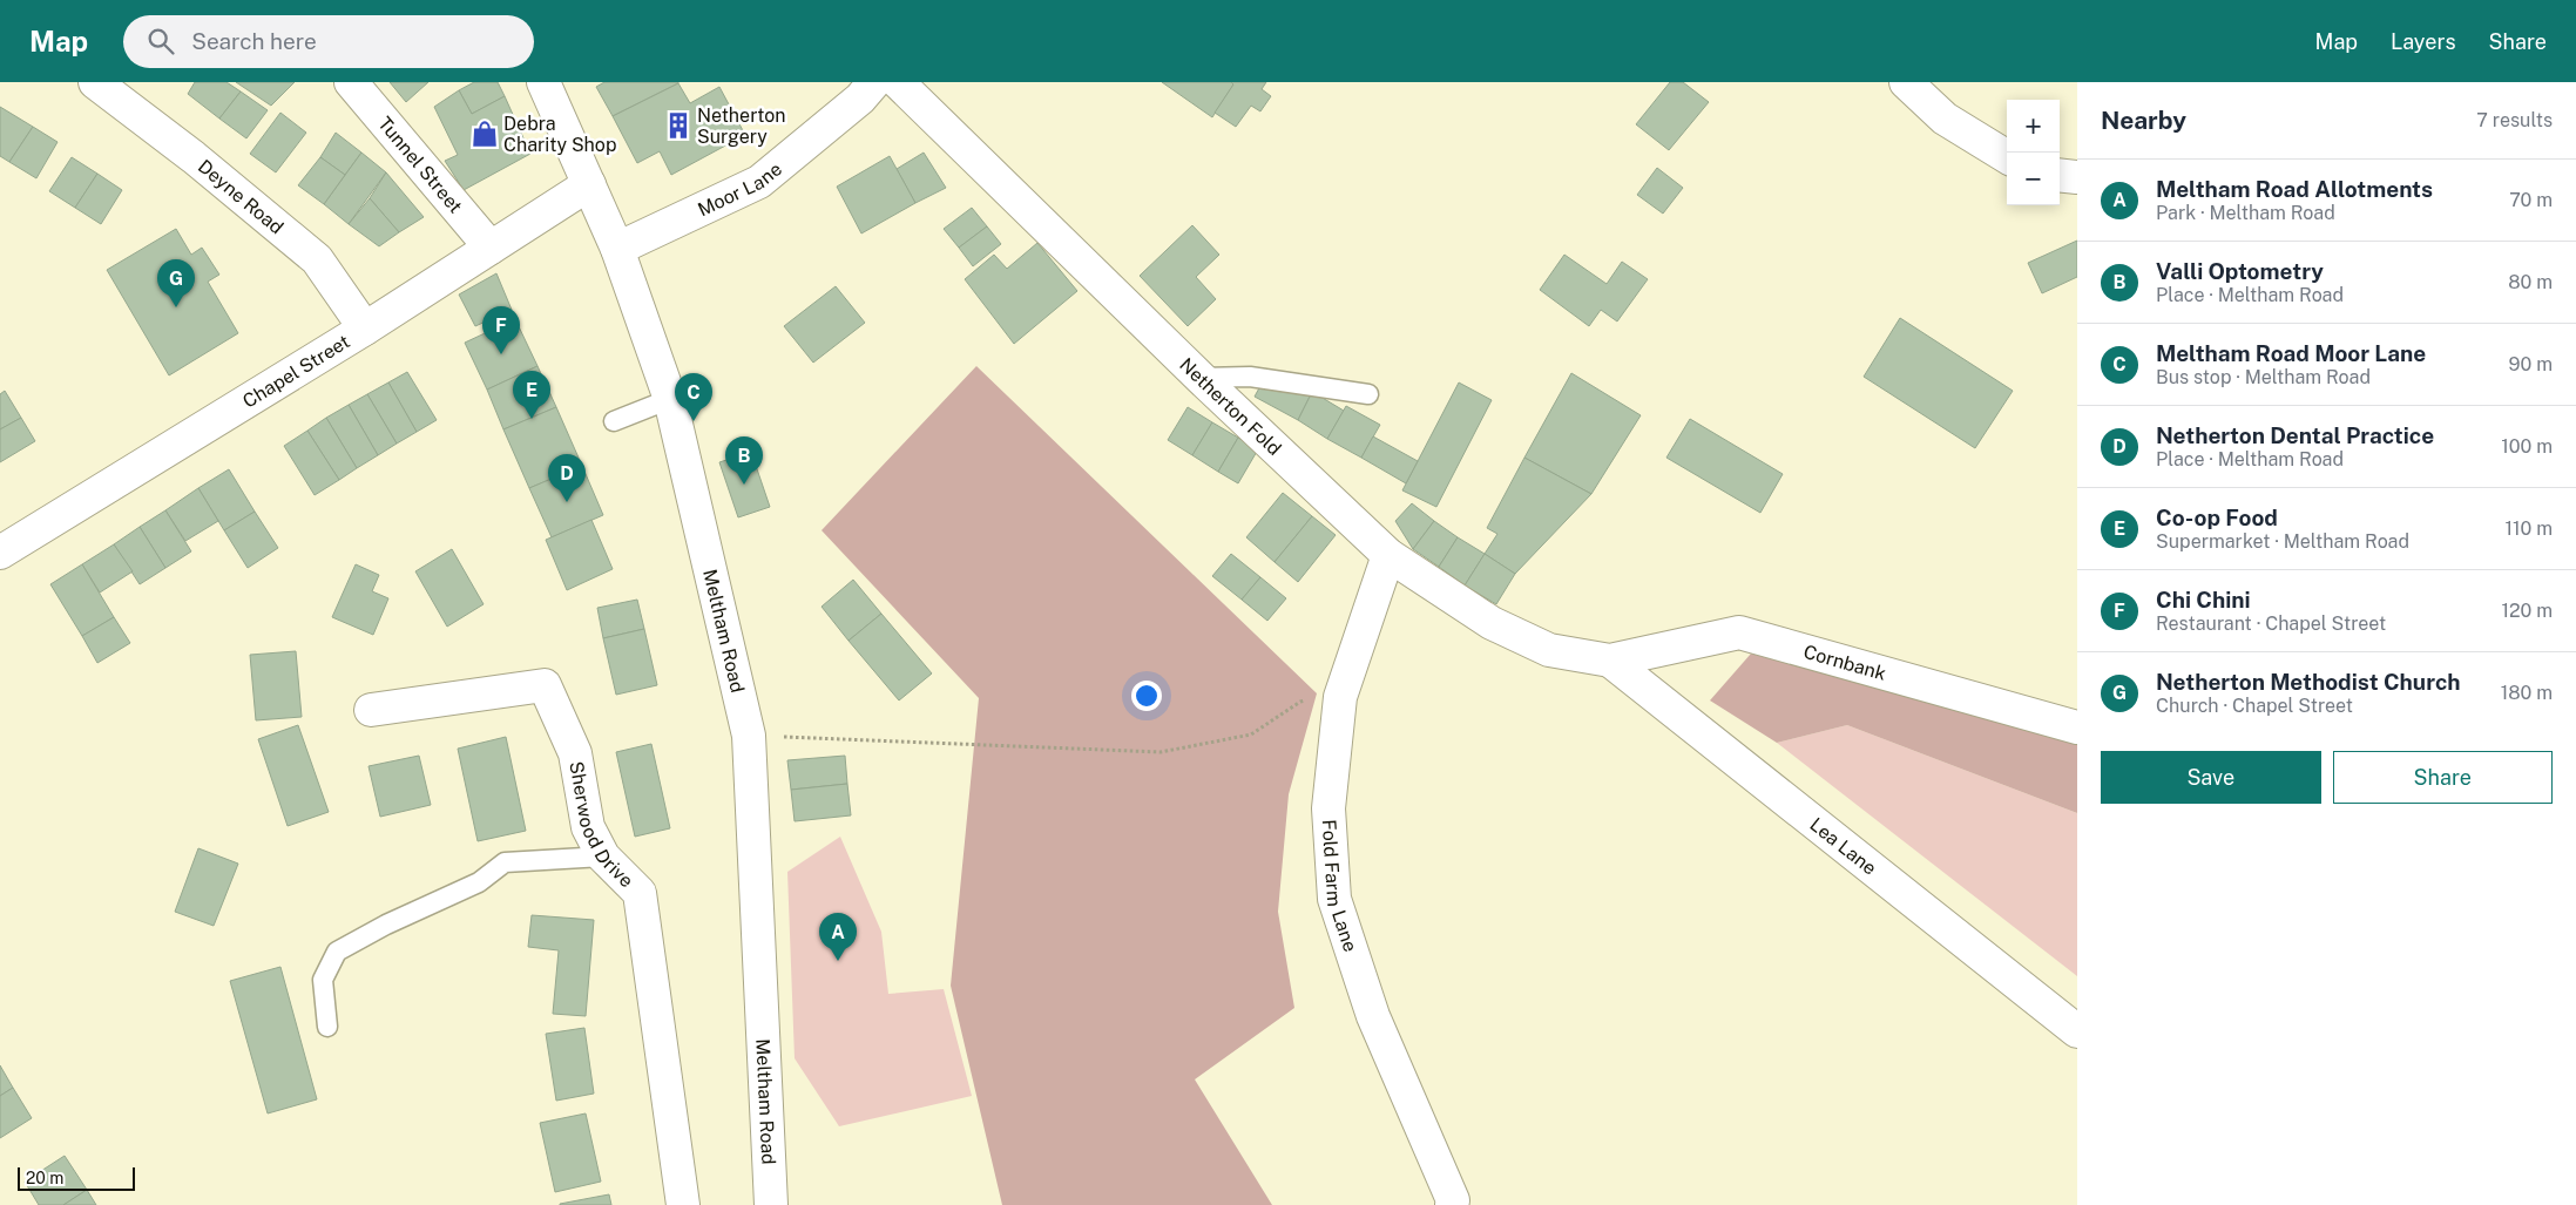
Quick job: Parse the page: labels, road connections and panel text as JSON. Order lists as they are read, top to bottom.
{
  "streets": {
    "street": [
      "Tunnel Street",
      "Moor Lane",
      "Deyne Road",
      "Chapel Street",
      "Netherton Fold",
      "Meltham Road",
      "Cornbank",
      "Sherwood Drive",
      "Lea Lane",
      "Fold Farm Lane"
    ]
  },
  "crossings": [
    ["Tunnel Street", "Chapel Street"],
    ["Moor Lane", "Meltham Road"],
    ["Deyne Road", "Chapel Street"],
    ["Chapel Street", "Meltham Road"],
    ["Netherton Fold", "Cornbank"],
    ["Netherton Fold", "Lea Lane"],
    ["Netherton Fold", "Fold Farm Lane"],
    ["Cornbank", "Lea Lane"]
  ],
  "places": {
    "building": ["Netherton Surgery"],
    "shop": ["Debra Charity Shop"]
  },
  "scale_bar": "20 m",
  "page": {
    "header": "Map",
    "search": "Search here",
    "nav": ["Map", "Layers", "Share"],
    "heading": ["Nearby", "7 results"],
    "map_buttons": ["+", "−"],
    "list": [
      {
        "mark": "A",
        "name": "Meltham Road Allotments",
        "note": "Park · Meltham Road",
        "value": "70 m"
      },
      {
        "mark": "B",
        "name": "Valli Optometry",
        "note": "Place · Meltham Road",
        "value": "80 m"
      },
      {
        "mark": "C",
        "name": "Meltham Road Moor Lane",
        "note": "Bus stop · Meltham Road",
        "value": "90 m"
      },
      {
        "mark": "D",
        "name": "Netherton Dental Practice",
        "note": "Place · Meltham Road",
        "value": "100 m"
      },
      {
        "mark": "E",
        "name": "Co-op Food",
        "note": "Supermarket · Meltham Road",
        "value": "110 m"
      },
      {
        "mark": "F",
        "name": "Chi Chini",
        "note": "Restaurant · Chapel Street",
        "value": "120 m"
      },
      {
        "mark": "G",
        "name": "Netherton Methodist Church",
        "note": "Church · Chapel Street",
        "value": "180 m"
      }
    ],
    "pins": [
      "G",
      "F",
      "E",
      "C",
      "B",
      "D",
      "A"
    ],
    "buttons": ["Save", "Share"],
    "scale": "20 m"
  }
}
